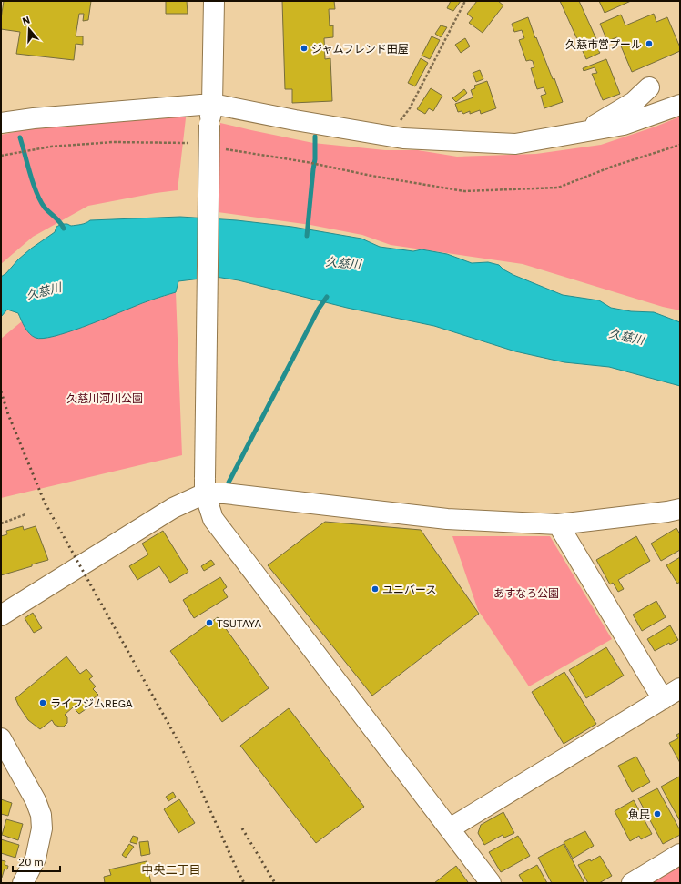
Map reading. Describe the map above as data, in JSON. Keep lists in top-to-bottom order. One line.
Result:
{"districts":["中央二丁目"],"water":["久慈川"],"parks":["久慈川河川公園","あすなろ公園"],"places":["久慈市営プール","ジャムフレンド田屋","ユニバース","TSUTAYA","ライフジムREGA","魚民"],"scale_bar":"20 m","north":"top"}
